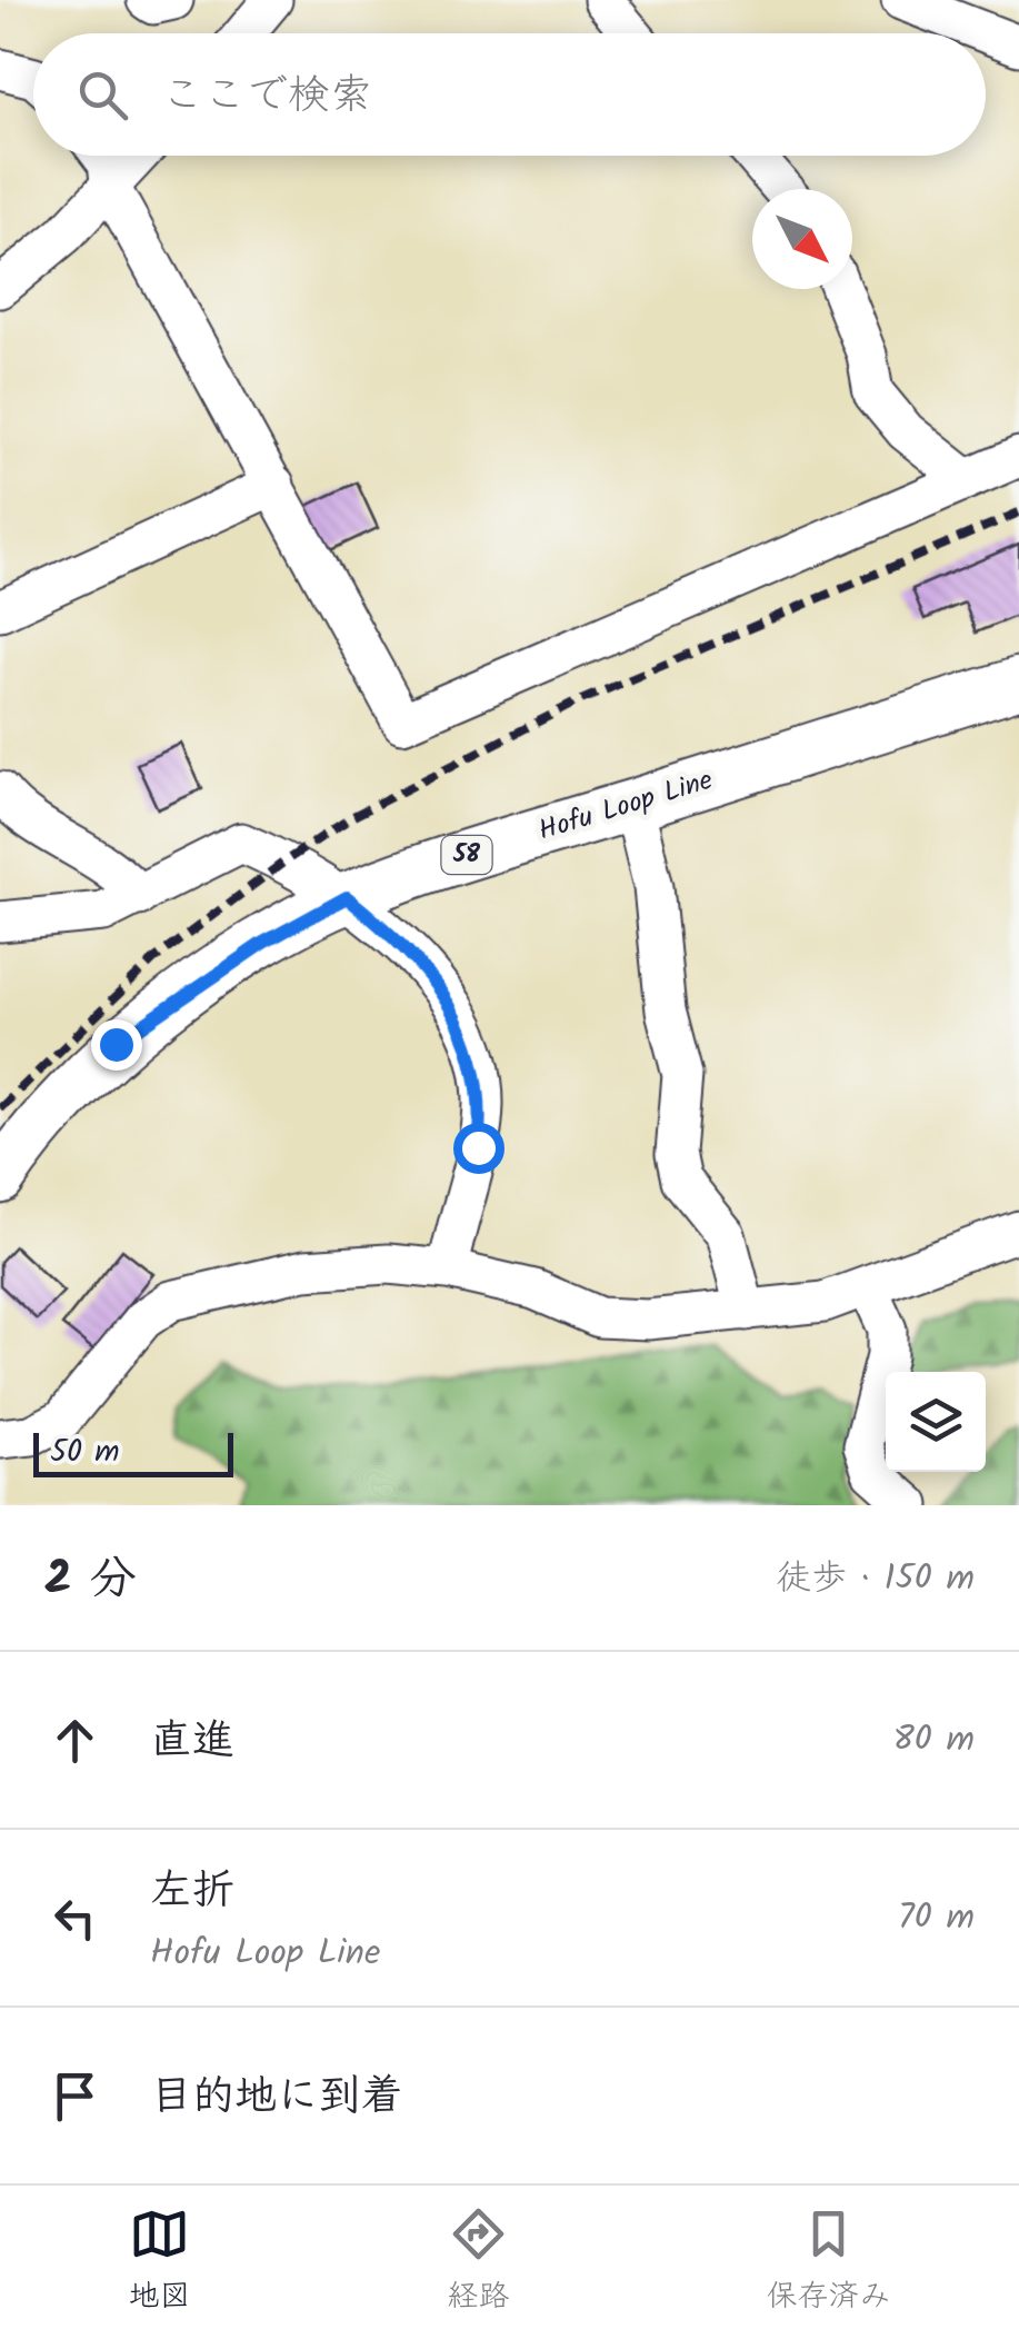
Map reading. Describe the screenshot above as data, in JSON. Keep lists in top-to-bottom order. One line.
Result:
{"streets":{"main road":["Hofu Loop Line","58"]},"scale_bar":"50 m","north":"bottom right","page":{"search":"ここで検索","scale":"50 m","heading":["2 分","徒歩 · 150 m"],"list":[["直進","80 m"],["左折","Hofu Loop Line","70 m"],"目的地に到着"],"nav":["地図","経路","保存済み"]}}
